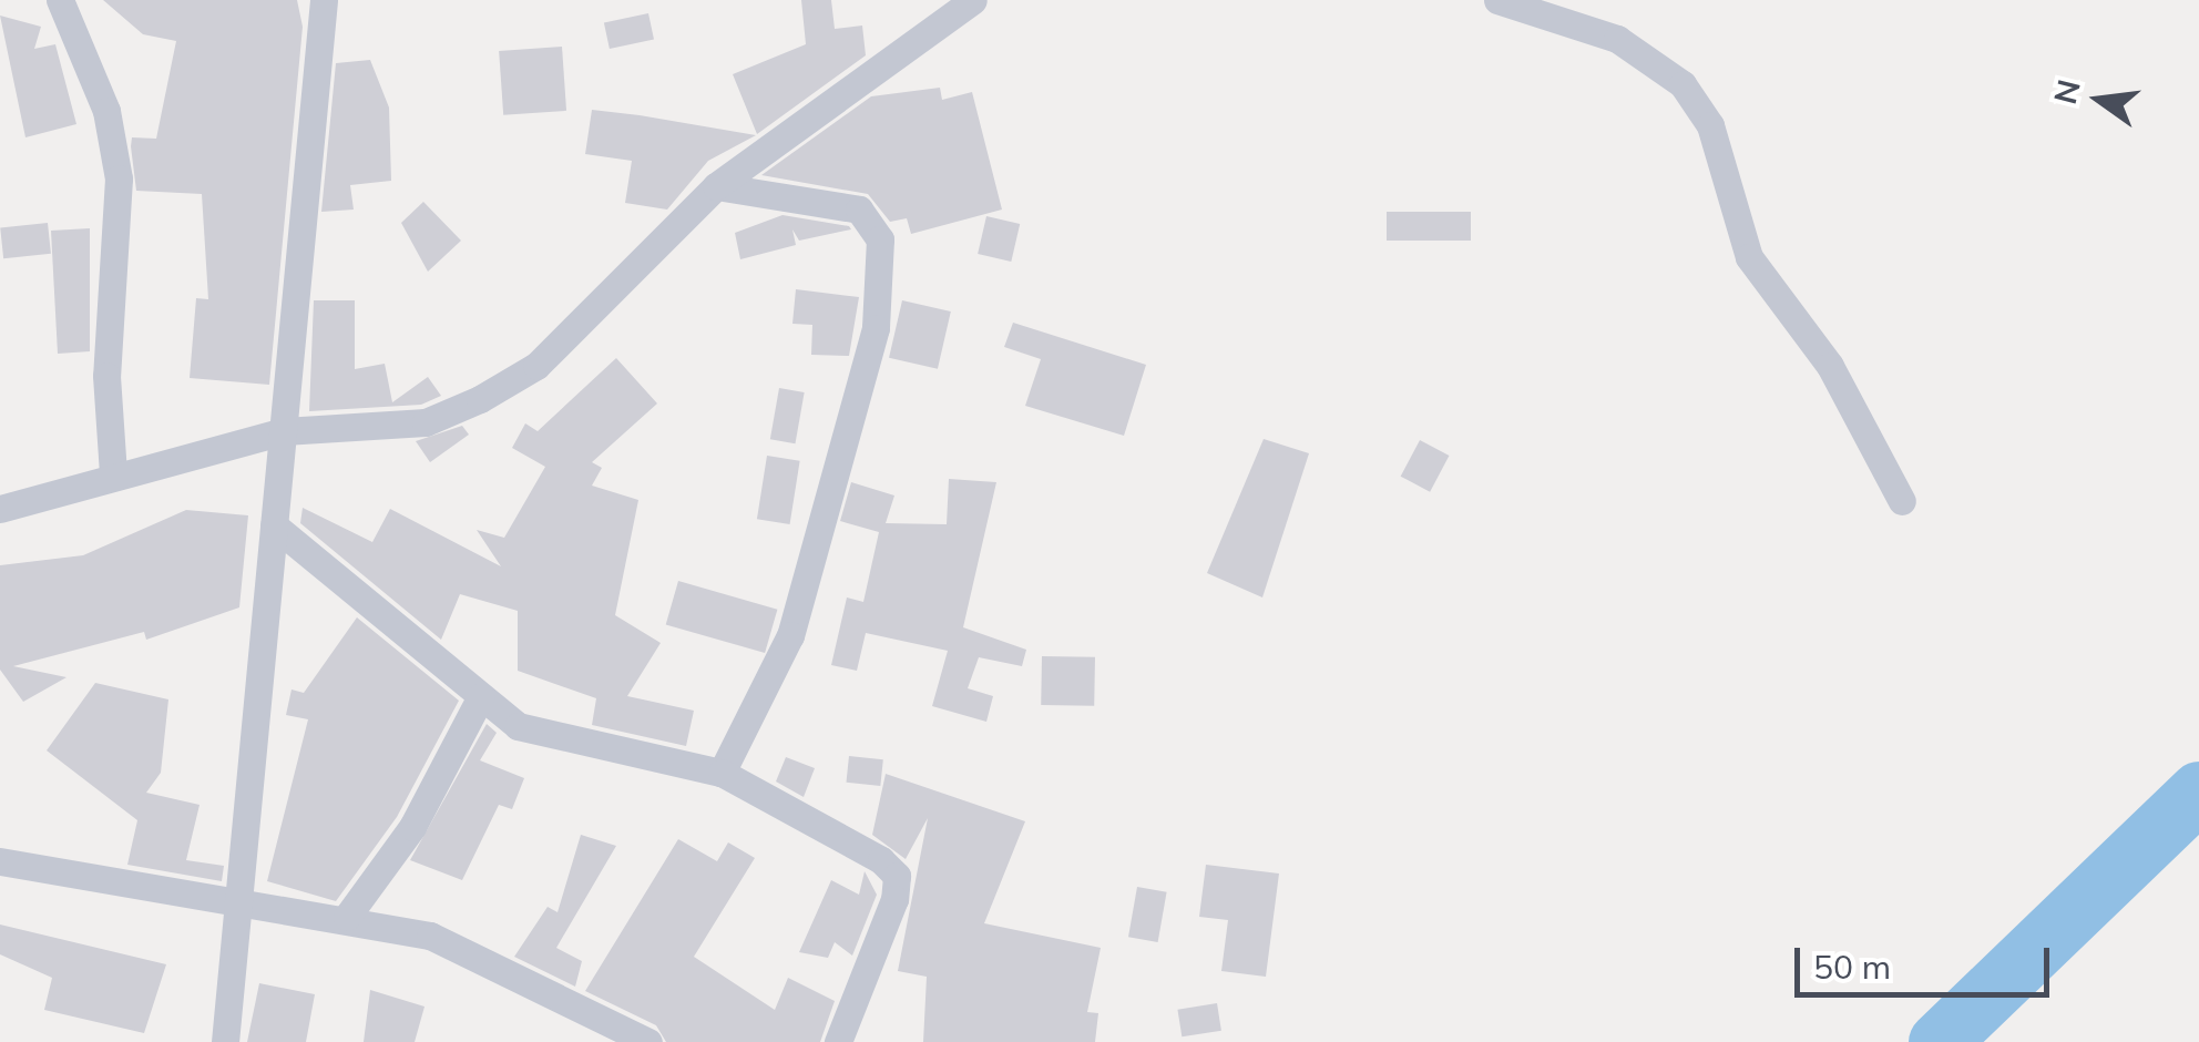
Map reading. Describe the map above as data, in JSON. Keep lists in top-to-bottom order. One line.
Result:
{"scale_bar":"50 m","north":"left"}
